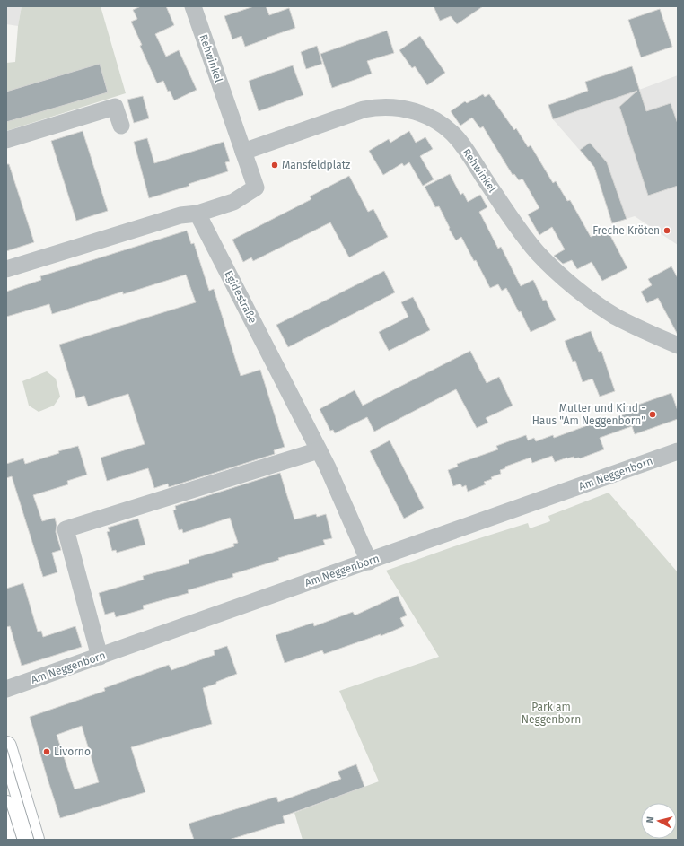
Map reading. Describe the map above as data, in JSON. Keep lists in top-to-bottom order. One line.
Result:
{"streets":{"street":["Rehwinkel","Egidestraße","Am Neggenborn"]},"crossings":[["Rehwinkel","Egidestraße"],["Egidestraße","Am Neggenborn"]],"parks":["Park am Neggenborn"],"places":["Mansfeldplatz","Freche Kröten","Mutter und Kind - Haus \"Am Neggenborn\"","Livorno"],"north":"left"}
